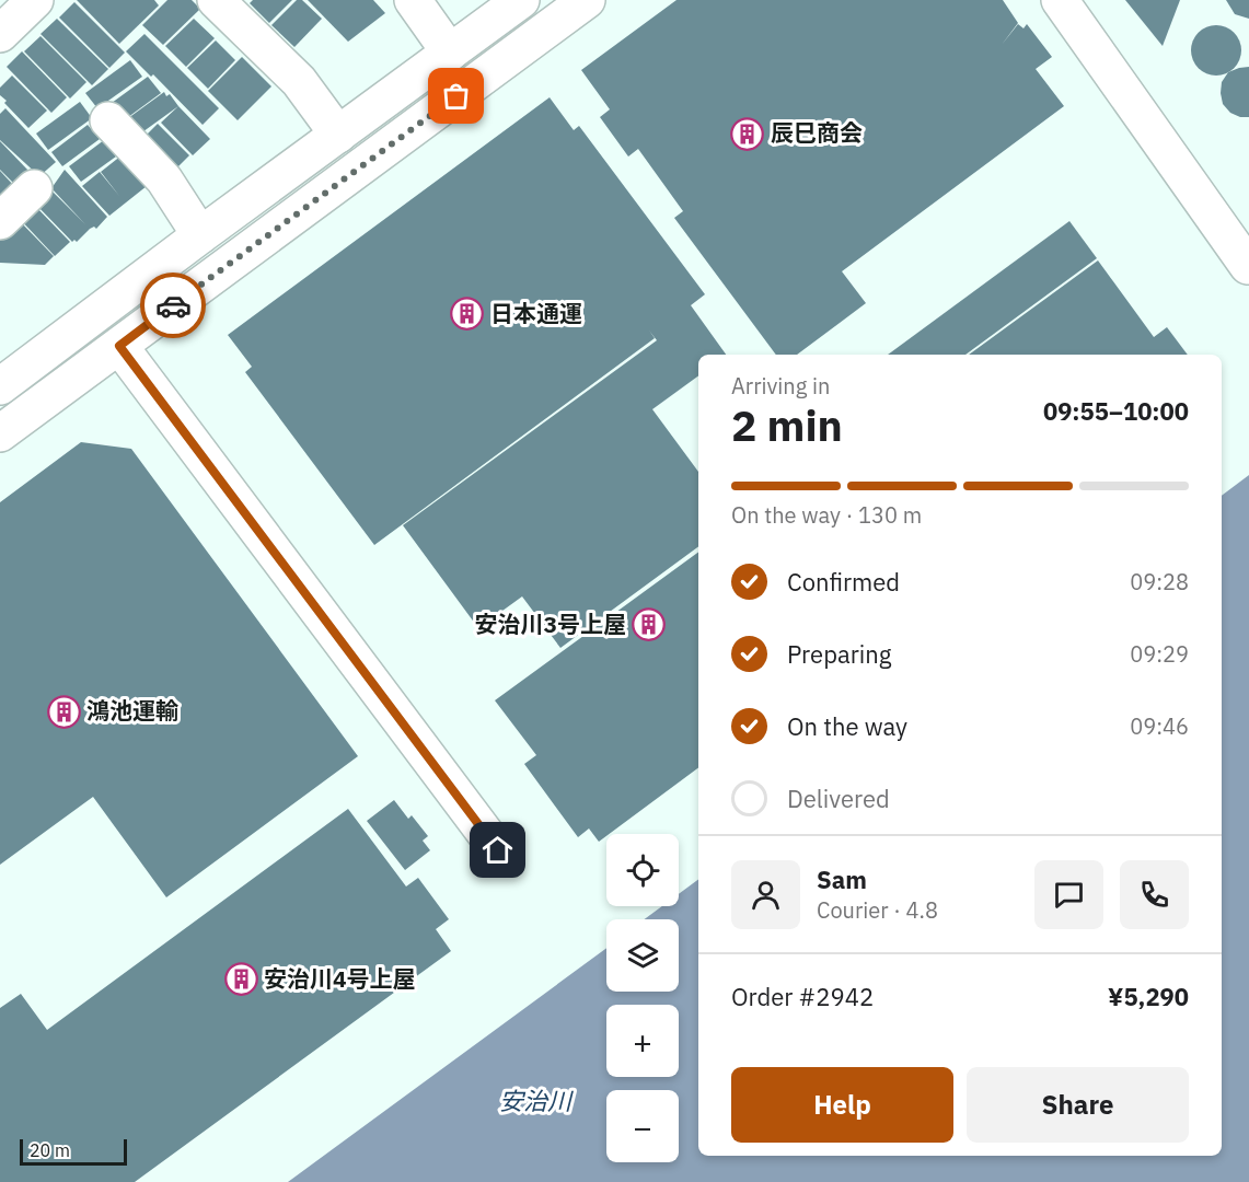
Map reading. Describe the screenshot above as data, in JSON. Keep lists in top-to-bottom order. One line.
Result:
{"water":["安治川"],"places":{"building":["辰巳商会","日本通運","安治川3号上屋","鴻池運輸","安治川4号上屋"]},"scale_bar":"20 m","page":{"heading":["2 min","Arriving in","09:55–10:00"],"panel":["Sam","Courier · 4.8","Order #2942","¥5,290"],"bar":"On the way · 130 m","list":[["Confirmed","09:28"],["Preparing","09:29"],["On the way","09:46"],"Delivered"],"map_buttons":["+","−"],"buttons":["Help","Share"],"scale":"20 m"}}
